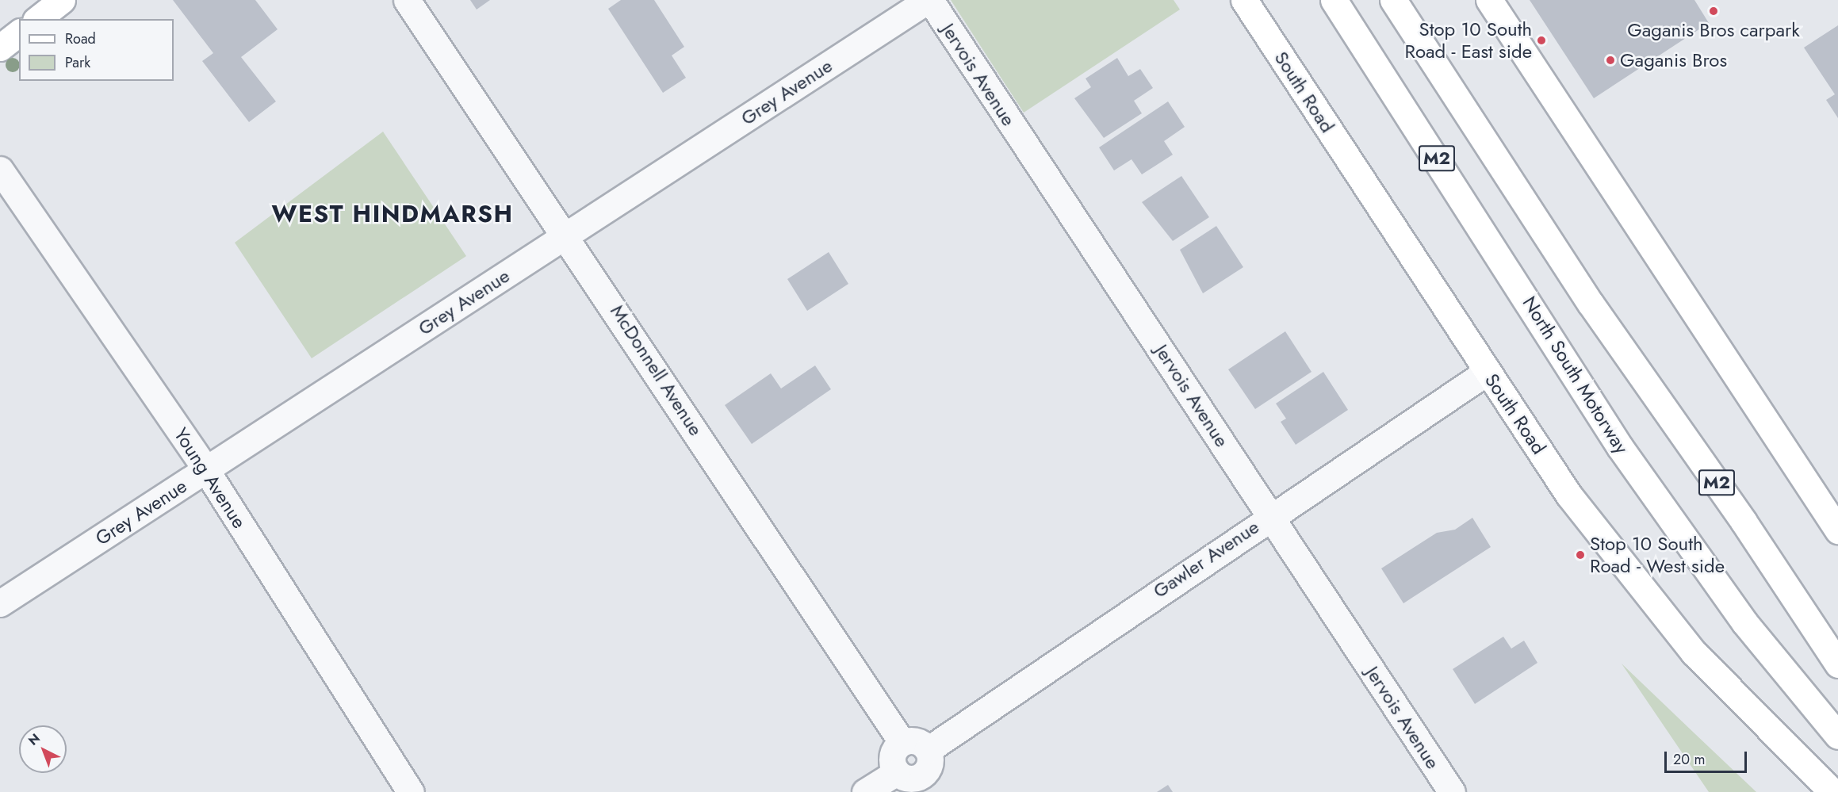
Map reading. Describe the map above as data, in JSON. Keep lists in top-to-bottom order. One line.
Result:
{"streets":{"main road":["South Road","M2","North South Motorway"],"street":["Jervois Avenue","Grey Avenue","McDonnell Avenue","Young Avenue","Gawler Avenue"]},"crossings":[["Jervois Avenue","Grey Avenue"],["Jervois Avenue","Gawler Avenue"],["Grey Avenue","McDonnell Avenue"],["Grey Avenue","Young Avenue"],["South Road","Gawler Avenue"],["McDonnell Avenue","Gawler Avenue"]],"districts":["WEST HINDMARSH"],"places":["Gaganis Bros carpark","Stop 10 South Road - East side","Gaganis Bros","Stop 10 South Road - West side"],"legend":["Road","Park"],"scale_bar":"20 m","north":"top left"}
